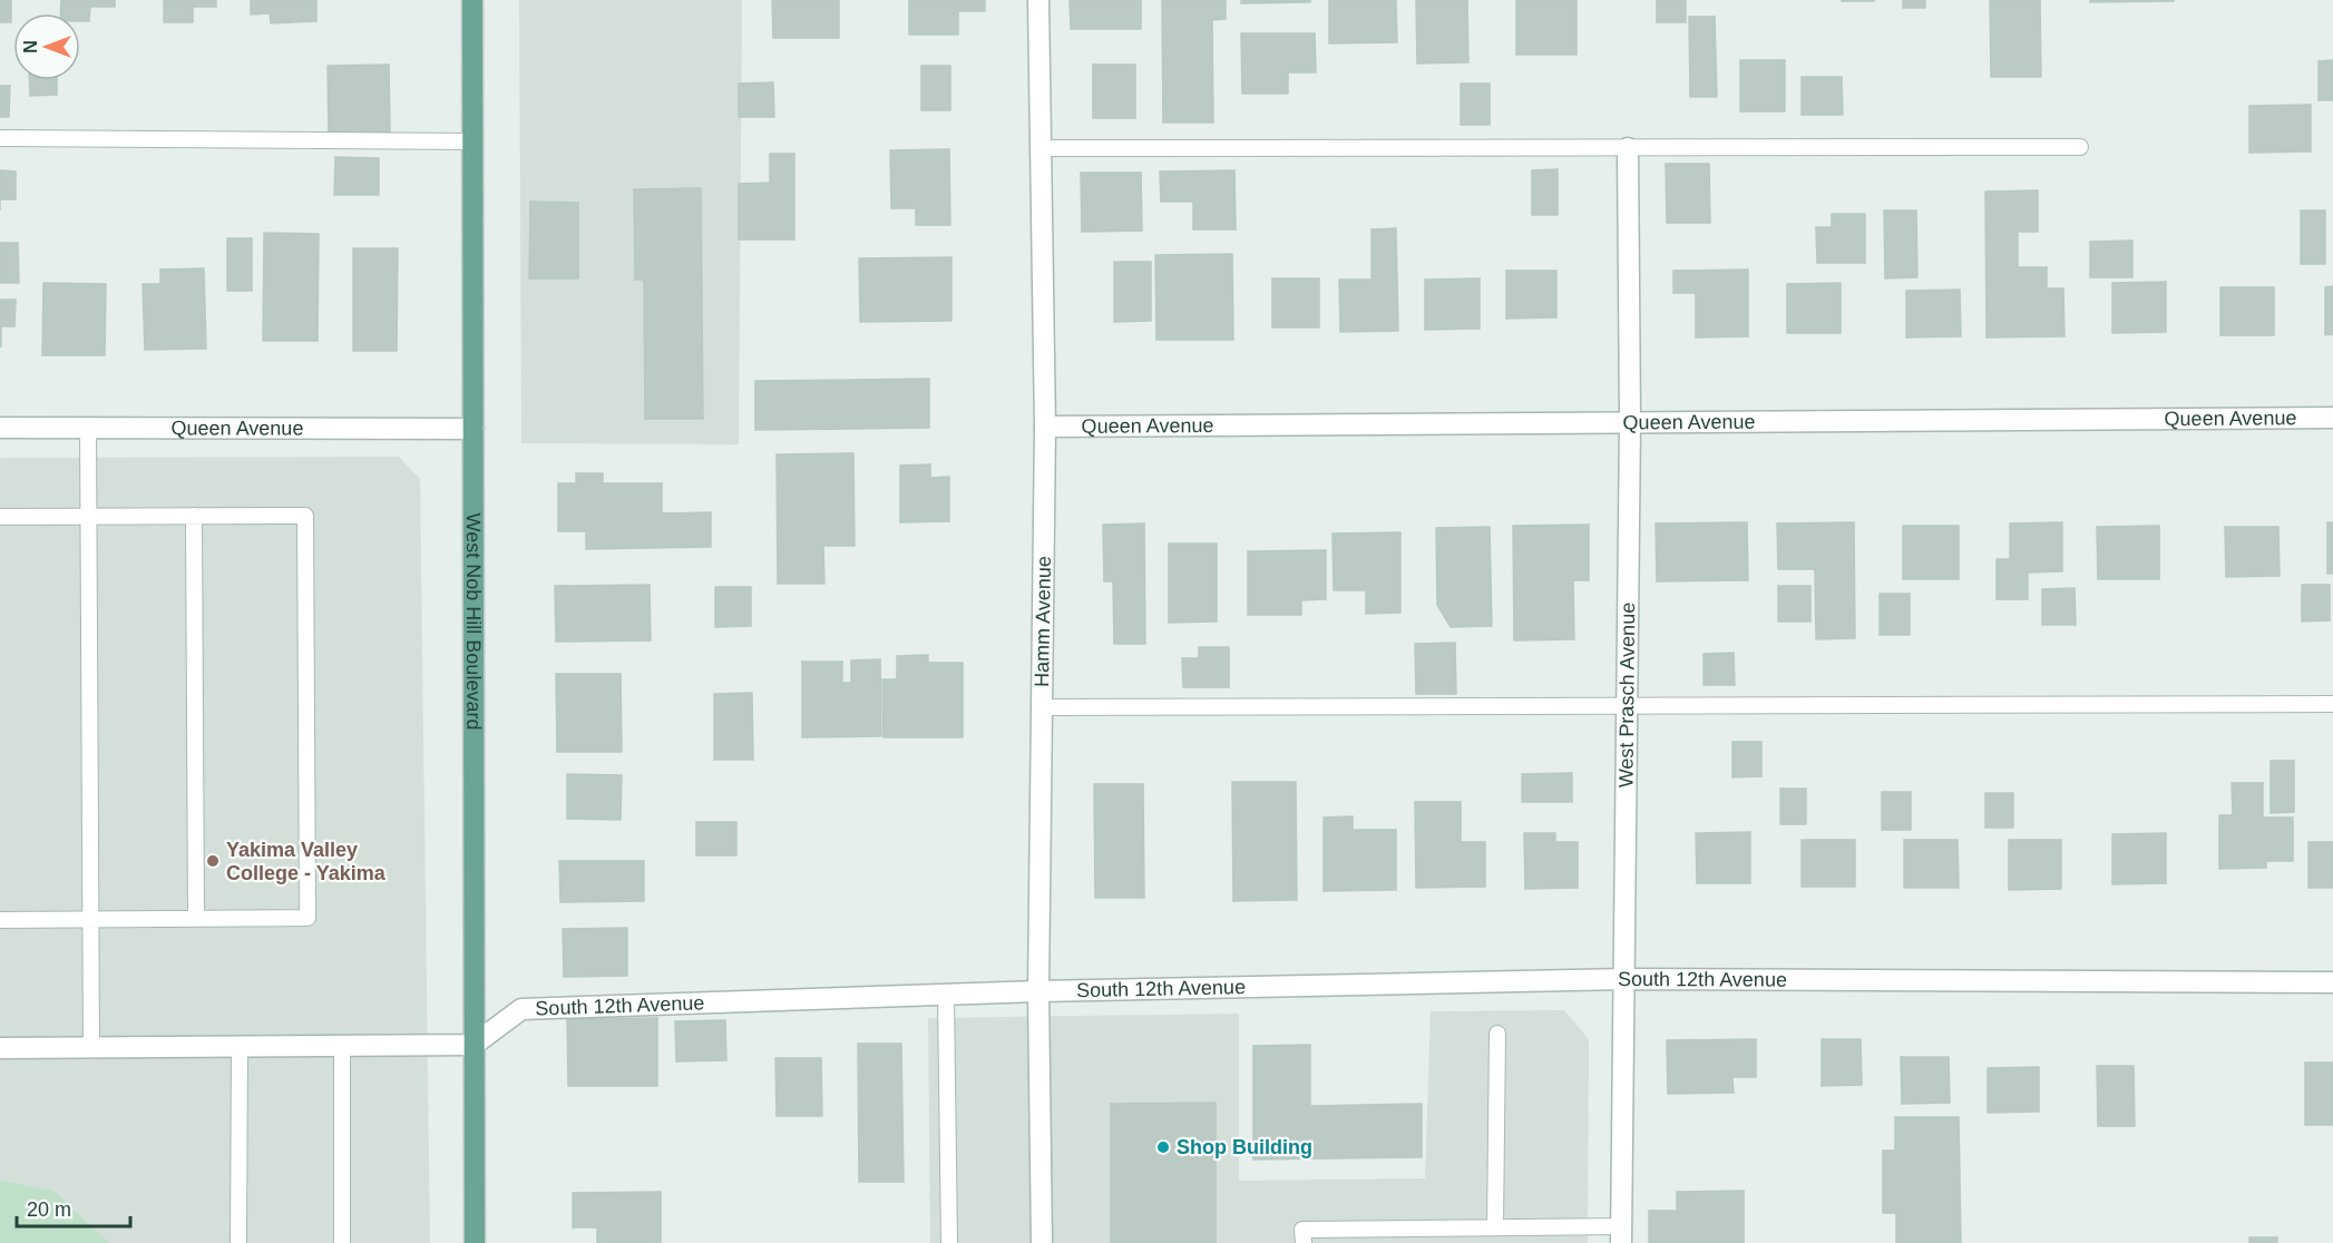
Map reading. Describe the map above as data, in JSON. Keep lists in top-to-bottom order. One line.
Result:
{"streets":{"main road":["West Nob Hill Boulevard"],"street":["Queen Avenue","Hamm Avenue","West Prasch Avenue","South 12th Avenue"]},"crossings":[["Queen Avenue","West Nob Hill Boulevard"],["Queen Avenue","Hamm Avenue"],["Queen Avenue","West Prasch Avenue"],["West Nob Hill Boulevard","South 12th Avenue"],["Hamm Avenue","South 12th Avenue"],["West Prasch Avenue","South 12th Avenue"]],"places":["Yakima Valley College - Yakima","Shop Building"],"scale_bar":"20 m","north":"left"}
